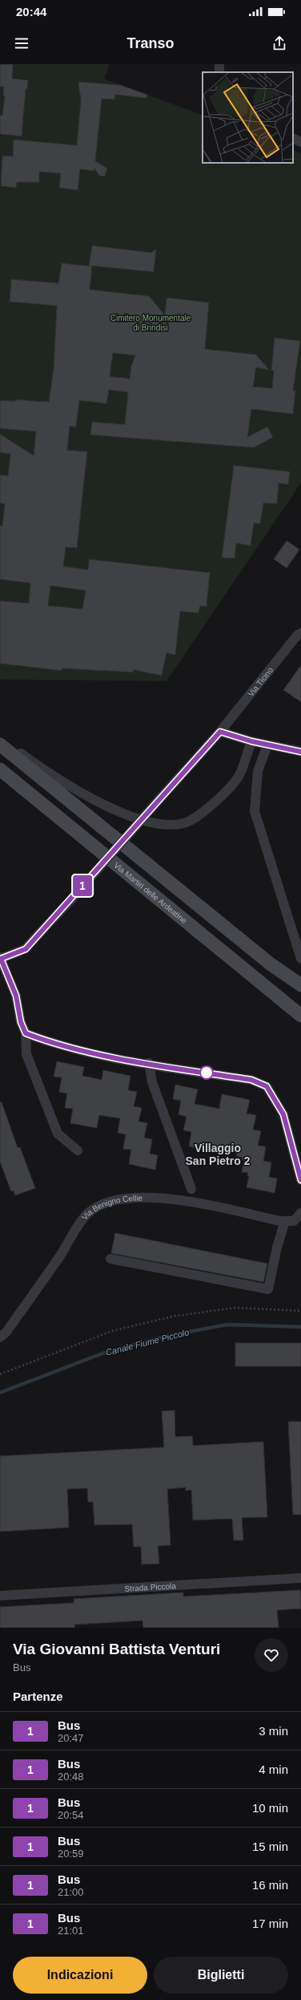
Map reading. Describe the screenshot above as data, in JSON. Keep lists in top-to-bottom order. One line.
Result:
{"streets":{"street":["Via Ticino","Via Martiri delle Ardeatine","Via Benigno Cellie","Strada Piccola"]},"districts":["Villaggio San Pietro 2"],"water":["Canale Fiume Piccolo"],"parks":["Cimitero Monumentale di Brindisi"],"lines":["bus line 1"],"page":{"status":"20:44","header":"Transo","on_map":"1","heading":[["Via Giovanni Battista Venturi","Bus"],"Partenze"],"list":[{"mark":"1","name":"Bus","note":"20:47","value":"3 min"},{"mark":"1","name":"Bus","note":"20:48","value":"4 min"},{"mark":"1","name":"Bus","note":"20:54","value":"10 min"},{"mark":"1","name":"Bus","note":"20:59","value":"15 min"},{"mark":"1","name":"Bus","note":"21:00","value":"16 min"},{"mark":"1","name":"Bus","note":"21:01","value":"17 min"}],"buttons":["Indicazioni","Biglietti"]}}
